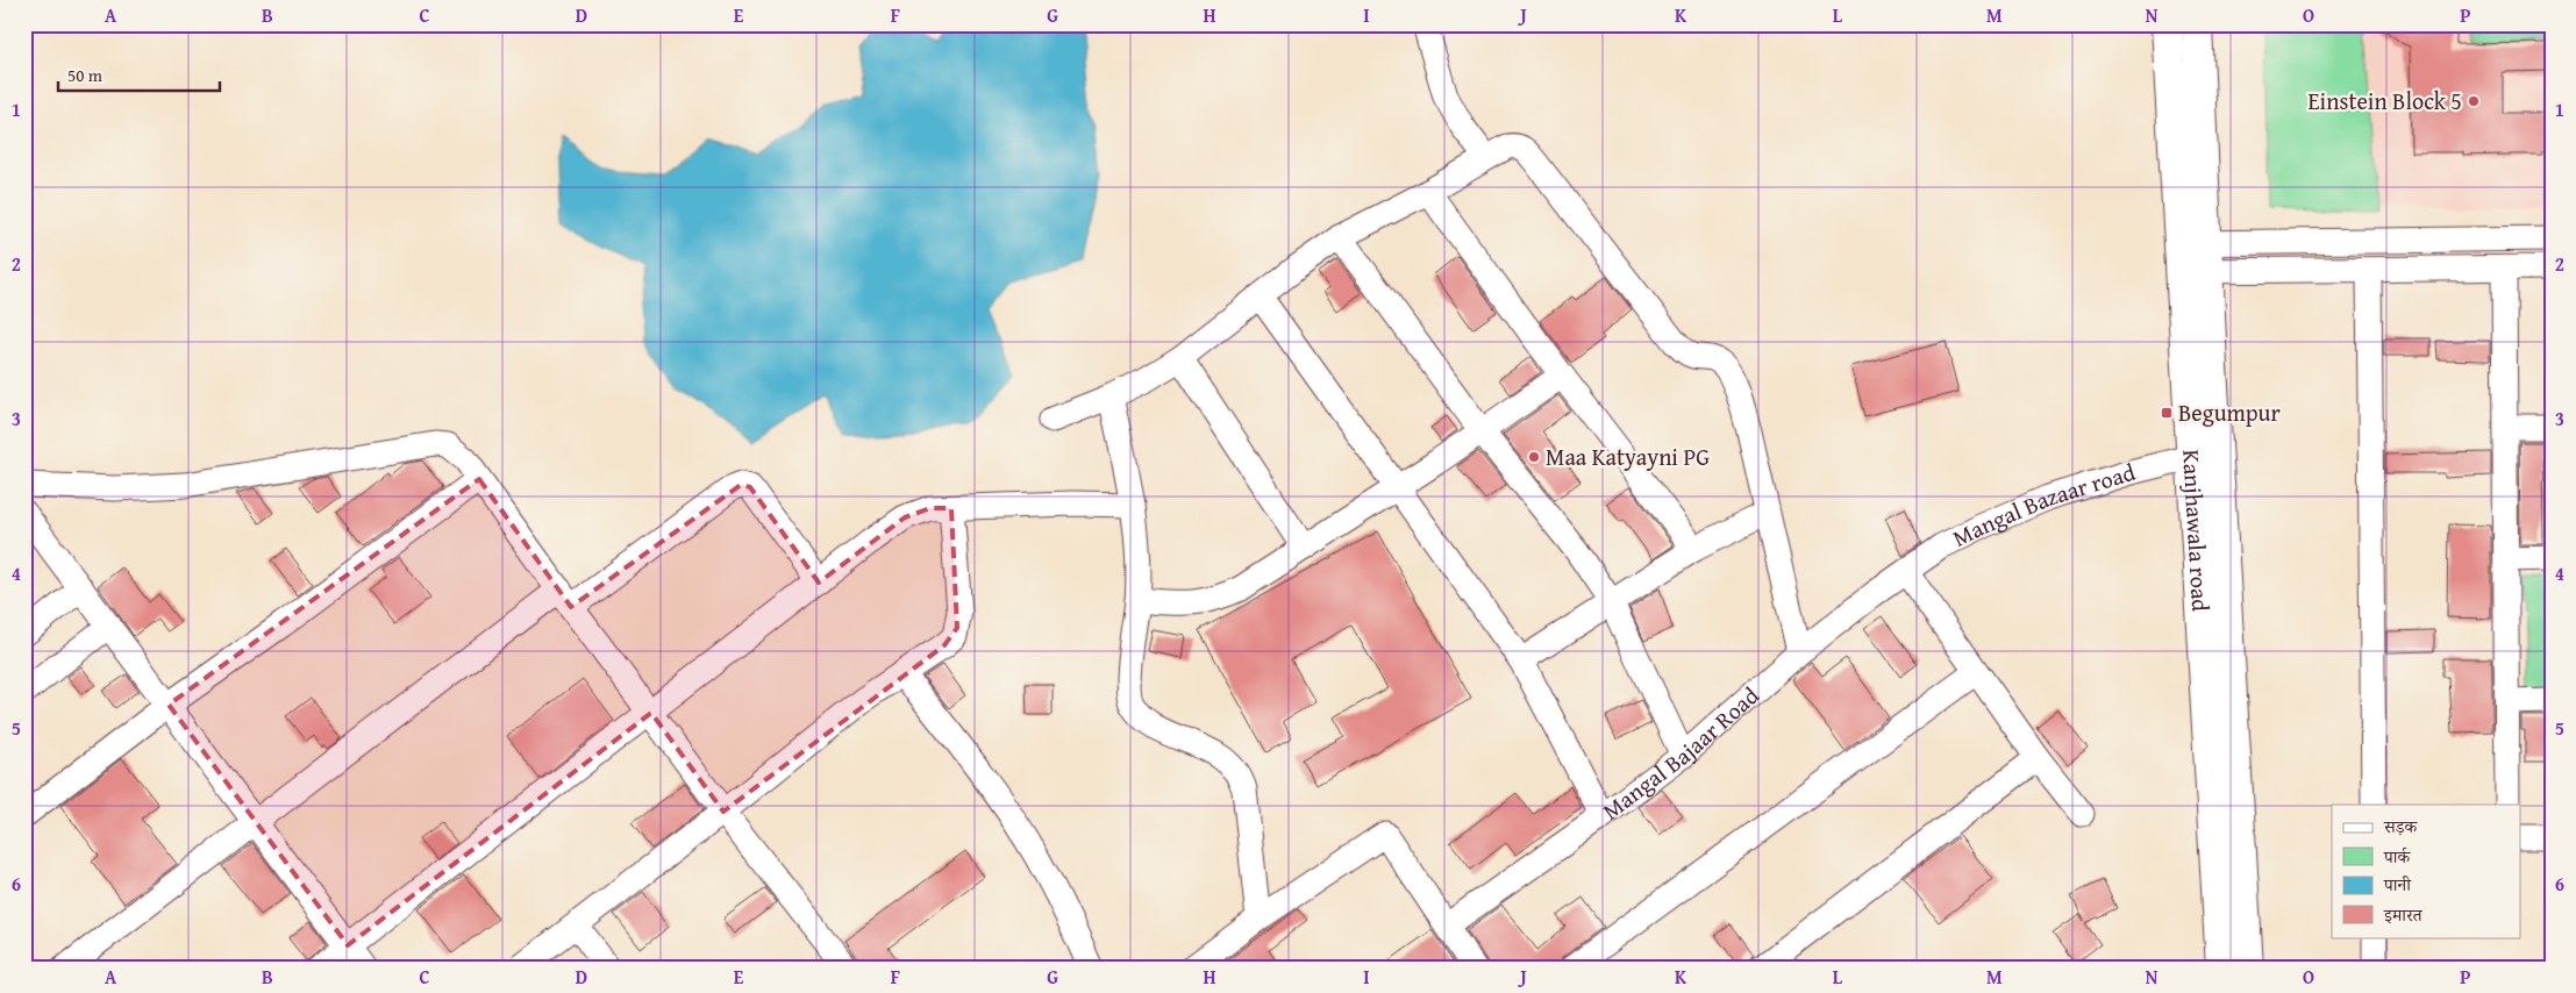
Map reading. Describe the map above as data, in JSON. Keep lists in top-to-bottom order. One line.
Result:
{"streets":{"main road":["Kanjhawala road"],"street":["Mangal Bazaar road","Mangal Bajaar Road"]},"crossings":[["Mangal Bazaar road","Kanjhawala road"],["Mangal Bazaar road","Mangal Bajaar Road"]],"places":{"other":["Einstein Block 5","Maa Katyayni PG"],"transit":["Begumpur"]},"legend":["सड़क","पार्क","पानी","इमारत"],"scale_bar":"50 m","grid":{"columns":["A","B","C","D","E","F","G","H","I","J","K","L","M","N","O","P"],"rows":["1","2","3","4","5","6"]}}
